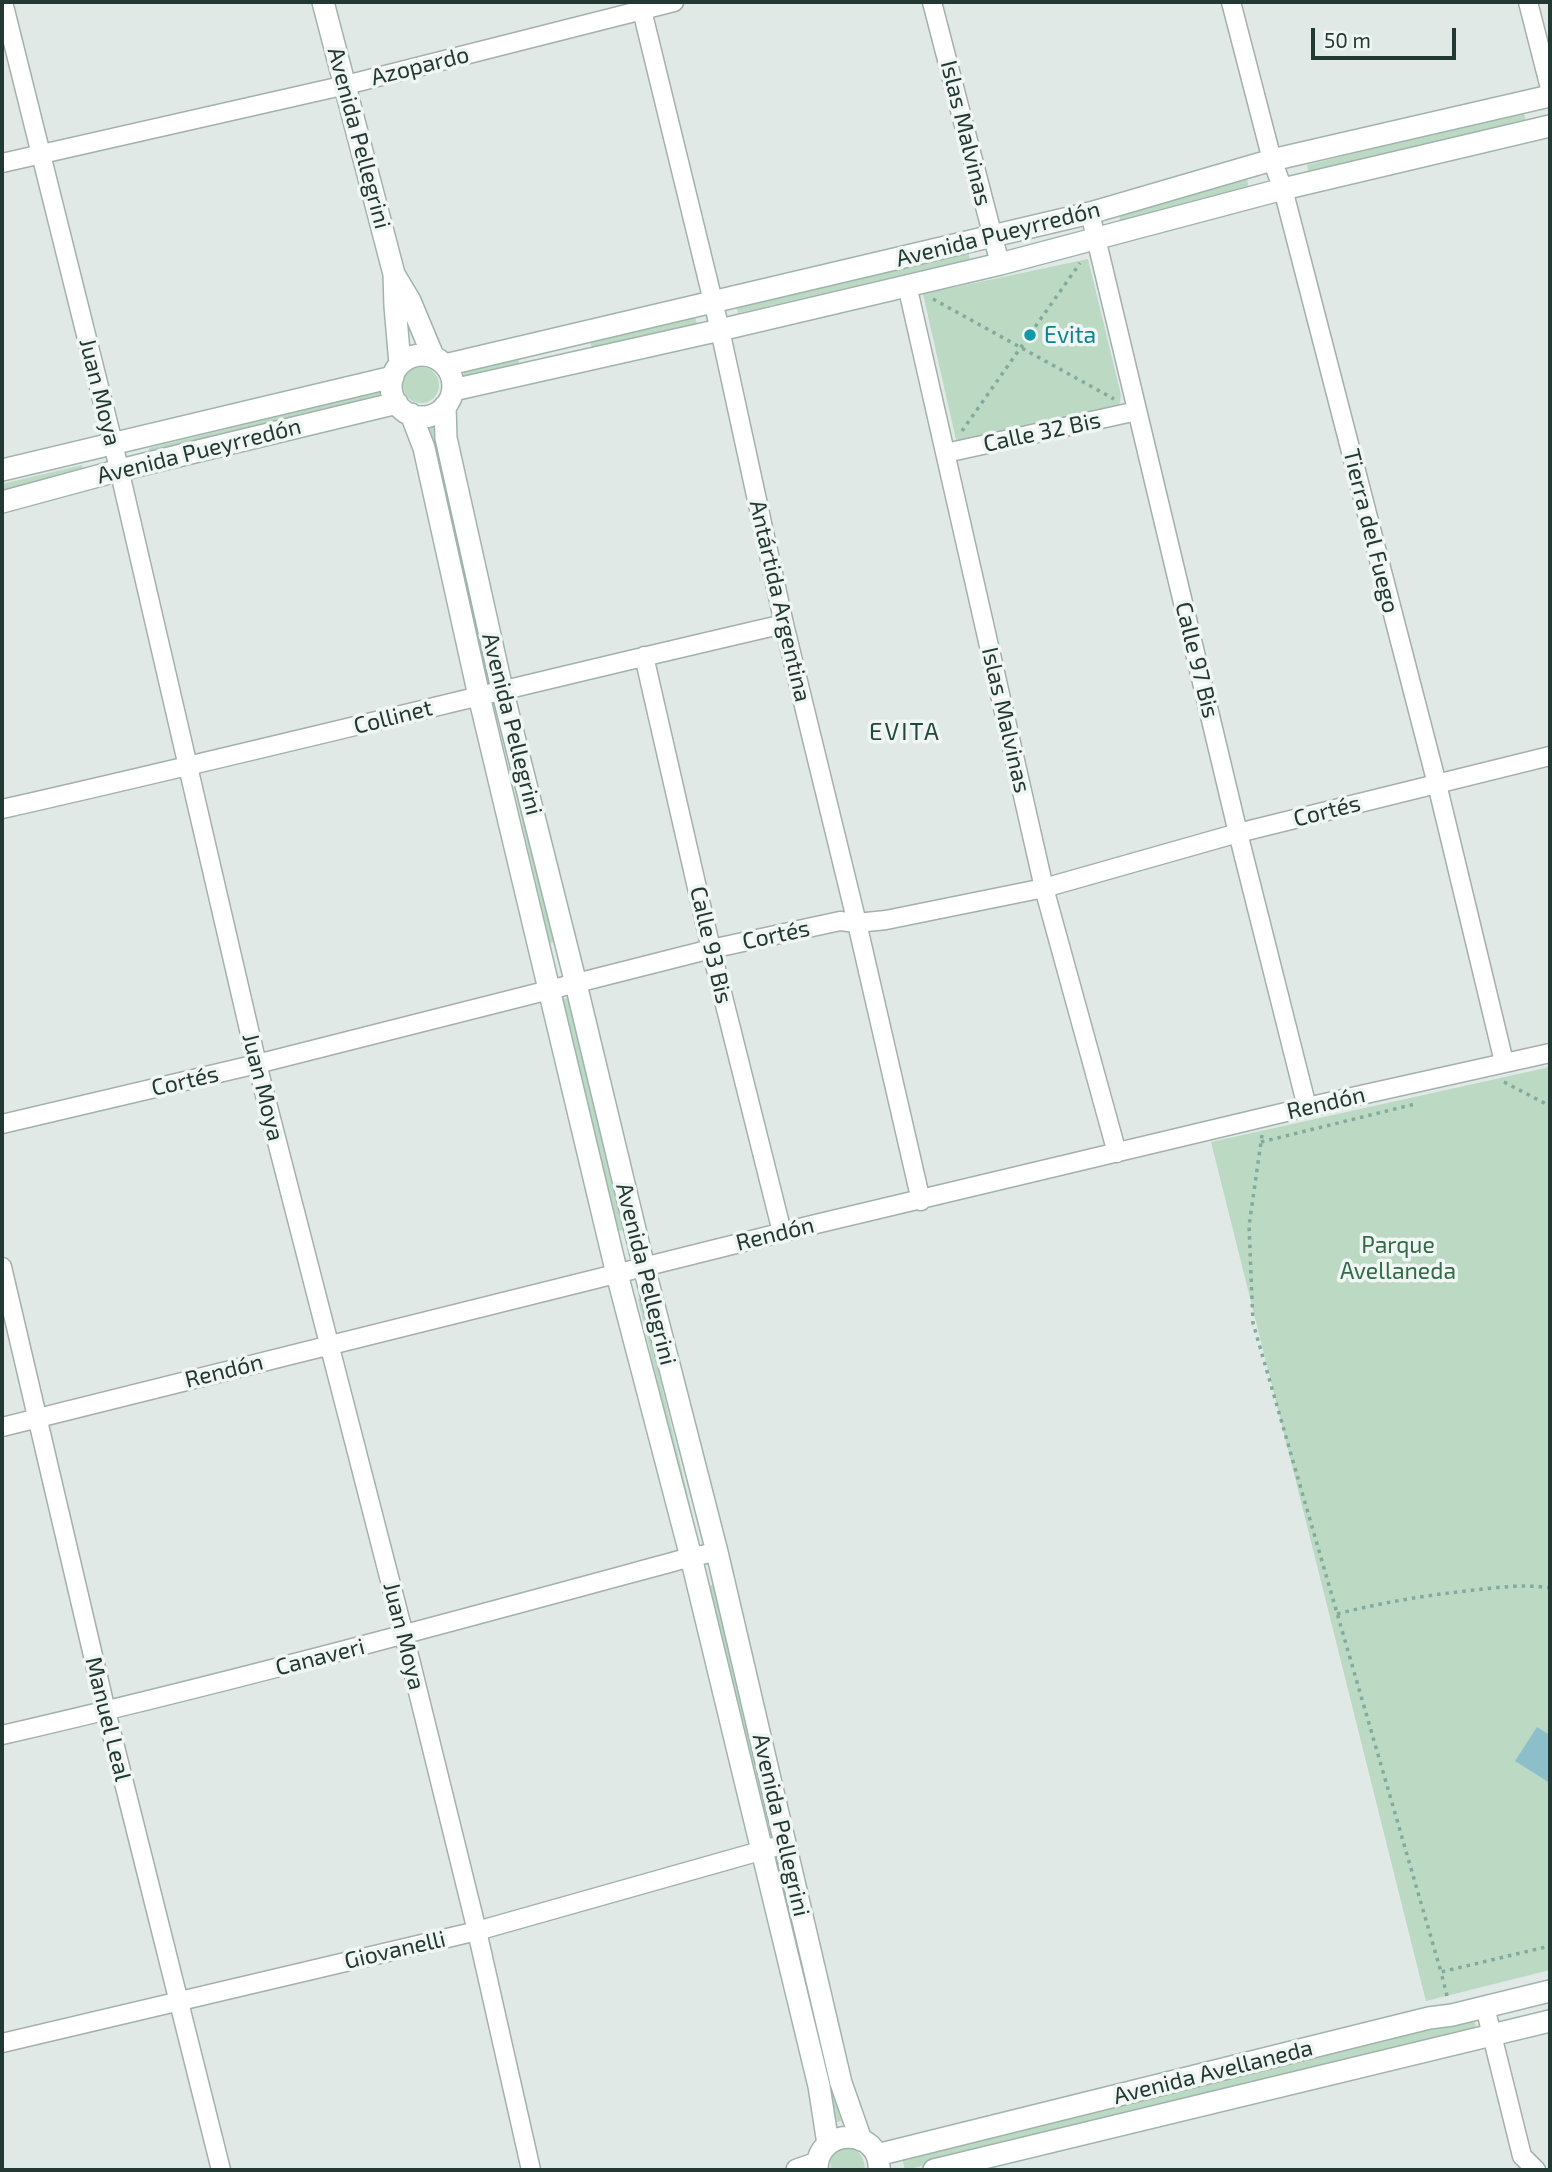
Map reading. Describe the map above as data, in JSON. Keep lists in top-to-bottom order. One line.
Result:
{"streets":{"main road":["Avenida Pellegrini","Avenida Pueyrredón","Avenida Avellaneda"],"street":["Azopardo","Islas Malvinas","Juan Moya","Calle 32 Bis","Tierra del Fuego","Antártida Argentina","Calle 97 Bis","Collinet","Cortés","Calle 93 Bis","Rendón","Canaveri","Manuel Leal","Giovanelli"]},"crossings":[["Azopardo","Avenida Pellegrini"],["Azopardo","Juan Moya"],["Azopardo","Antártida Argentina"],["Islas Malvinas","Avenida Pueyrredón"],["Islas Malvinas","Calle 32 Bis"],["Islas Malvinas","Cortés"],["Islas Malvinas","Rendón"],["Avenida Pellegrini","Avenida Pueyrredón"],["Avenida Pellegrini","Collinet"],["Avenida Pellegrini","Cortés"],["Avenida Pellegrini","Rendón"],["Avenida Pellegrini","Canaveri"],["Avenida Pellegrini","Giovanelli"],["Avenida Pueyrredón","Juan Moya"],["Avenida Pueyrredón","Tierra del Fuego"],["Avenida Pueyrredón","Antártida Argentina"],["Avenida Pueyrredón","Calle 97 Bis"],["Juan Moya","Collinet"],["Juan Moya","Cortés"],["Juan Moya","Rendón"],["Juan Moya","Canaveri"],["Juan Moya","Giovanelli"],["Calle 32 Bis","Calle 97 Bis"],["Tierra del Fuego","Cortés"],["Tierra del Fuego","Rendón"],["Antártida Argentina","Collinet"],["Antártida Argentina","Cortés"],["Antártida Argentina","Rendón"],["Calle 97 Bis","Cortés"],["Calle 97 Bis","Rendón"],["Collinet","Calle 93 Bis"],["Cortés","Calle 93 Bis"],["Calle 93 Bis","Rendón"],["Rendón","Manuel Leal"],["Canaveri","Manuel Leal"],["Manuel Leal","Giovanelli"]],"districts":["EVITA"],"parks":["Parque Avellaneda"],"places":["Evita"],"scale_bar":"50 m"}
